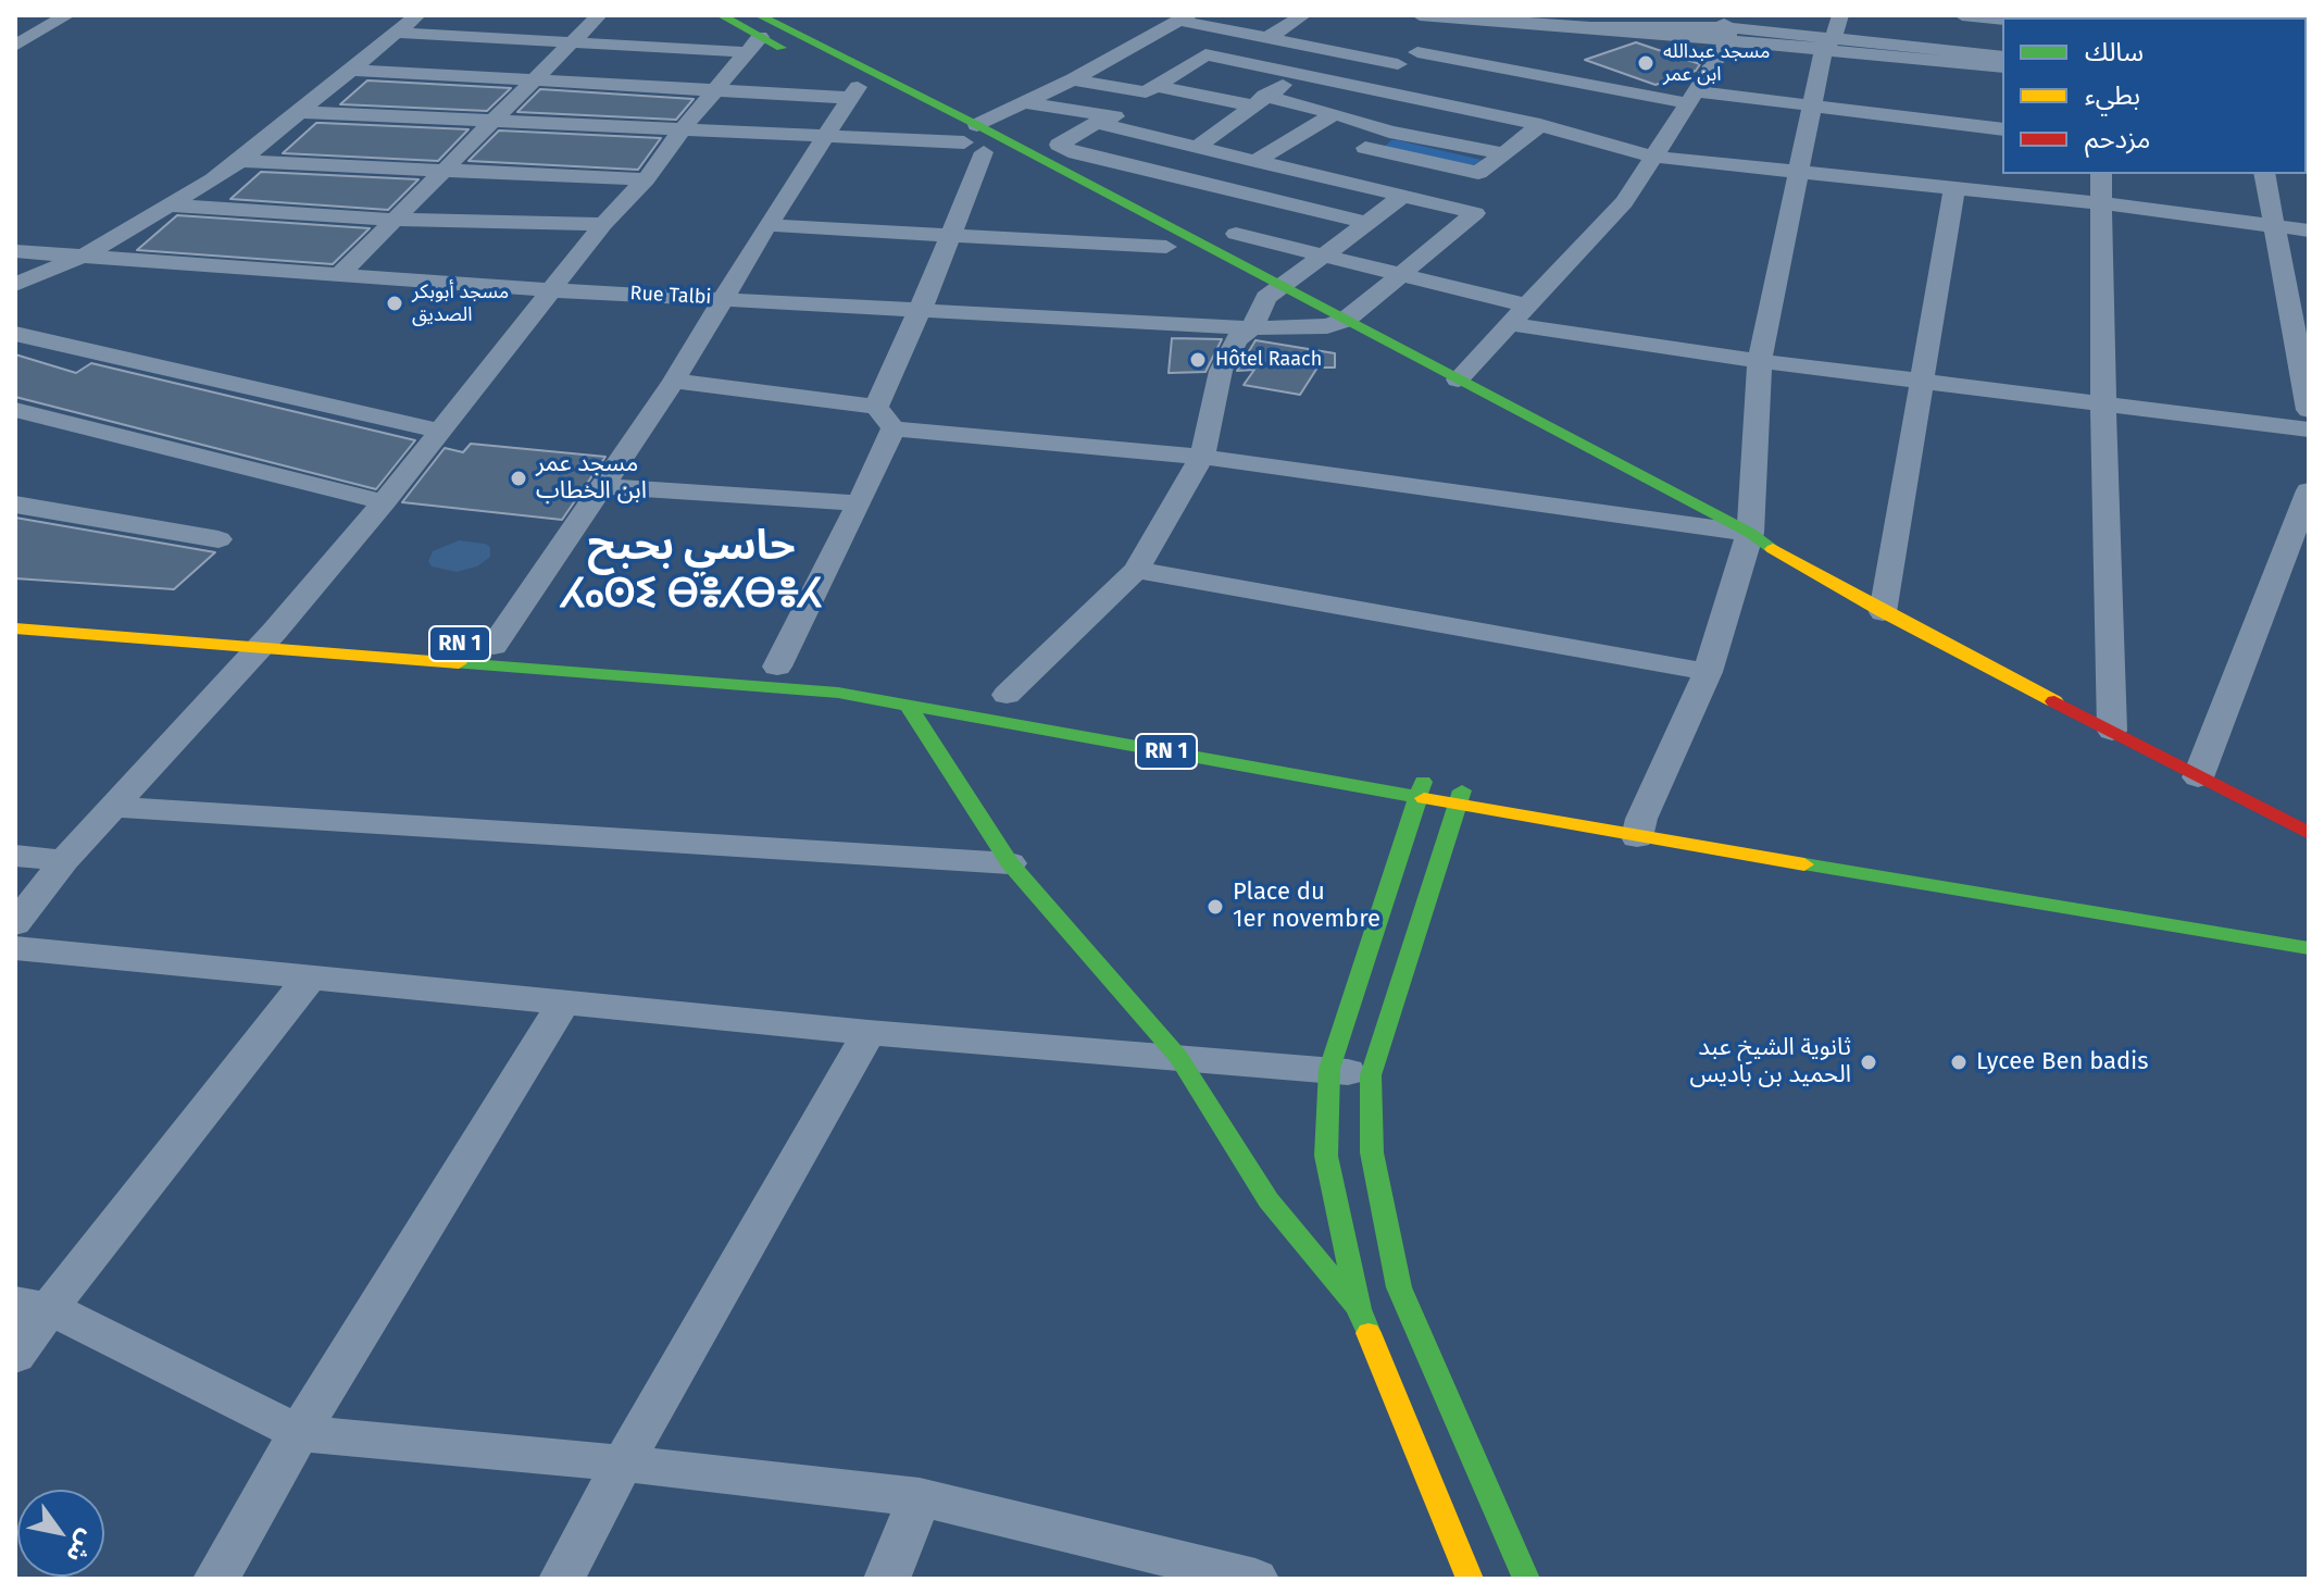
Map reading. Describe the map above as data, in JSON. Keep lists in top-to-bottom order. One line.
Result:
{"streets":{"main road":["RN 1"],"street":["Rue Talbi"]},"districts":["حاسي بحبح ⵃⴰⵙⵉ ⴱⴻⵃⴱⴻⵃ"],"places":["مسجد عبدالله ابن عمر","مسجد أبوبكر الصديق","Hôtel Raach","مسجد عمر ابن الخطاب","Place du 1er novembre","ثانوية الشيخ عبد الحميد بن باديس","Lycee Ben badis"],"legend":["سالك","بطيء","مزدحم"],"north":"bottom right"}
